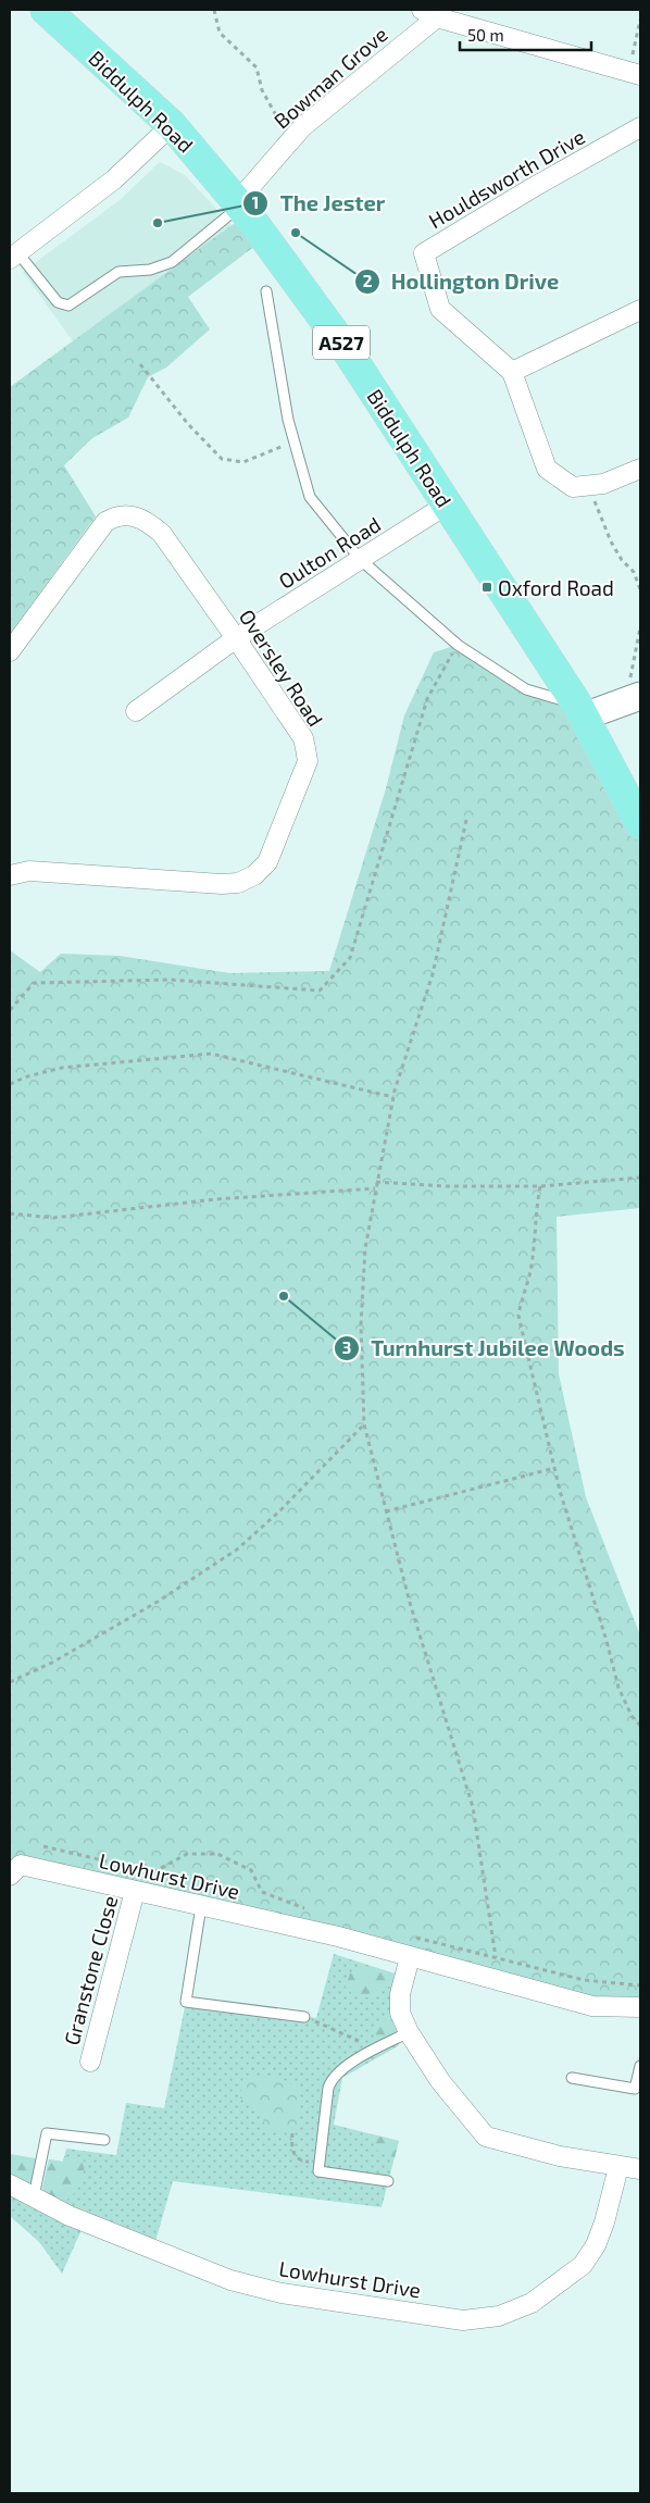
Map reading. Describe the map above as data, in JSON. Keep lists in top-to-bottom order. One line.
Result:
{"streets":{"main road":["Biddulph Road","A527"],"street":["Bowman Grove","Houldsworth Drive","Oulton Road","Oversley Road","Lowhurst Drive","Granstone Close"]},"crossings":[["Bowman Grove","Biddulph Road"],["Biddulph Road","Oulton Road"],["Oulton Road","Oversley Road"],["Lowhurst Drive","Granstone Close"]],"places":{"other":["The Jester","Hollington Drive","Turnhurst Jubilee Woods"],"transit":["Oxford Road"]},"scale_bar":"50 m"}
